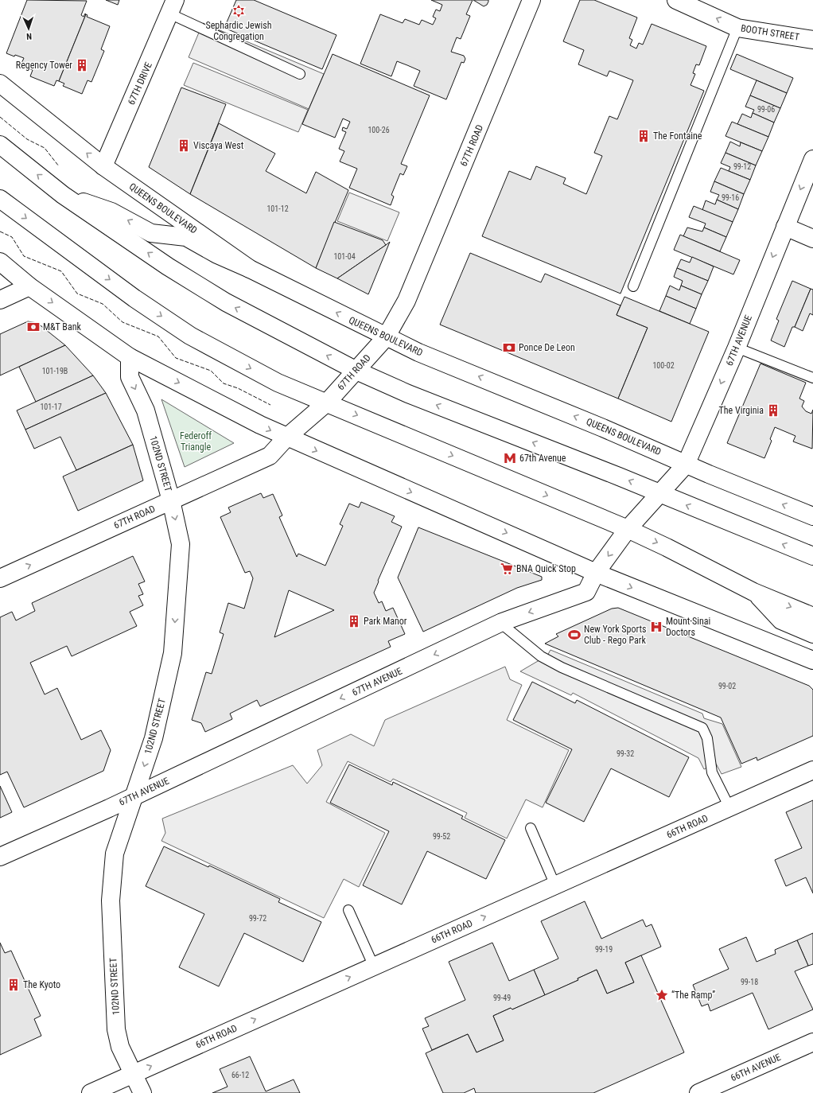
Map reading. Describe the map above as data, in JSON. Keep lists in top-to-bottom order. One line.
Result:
{"streets":{"street":["BOOTH STREET","67TH DRIVE","67TH ROAD","QUEENS BOULEVARD","67TH AVENUE","102ND STREET","66TH ROAD","66TH AVENUE"]},"crossings":[["67TH DRIVE","QUEENS BOULEVARD"],["67TH ROAD","QUEENS BOULEVARD"],["67TH ROAD","102ND STREET"],["QUEENS BOULEVARD","67TH AVENUE"],["67TH AVENUE","102ND STREET"],["102ND STREET","66TH ROAD"]],"one_way":["BOOTH STREET","67TH AVENUE","102ND STREET","66TH ROAD"],"parks":["Federoff Triangle"],"places":{"synagogue":["Sephardic Jewish Congregation"],"building":["Regency Tower","The Fontaine","Viscaya West","The Virginia","Park Manor","The Kyoto"],"bank":["M&T Bank","Ponce De Leon"],"metro station":["67th Avenue"],"supermarket":["BNA Quick Stop"],"hospital":["Mount Sinai Doctors"],"sports":["New York Sports Club - Rego Park"],"place":["“The Ramp”"]},"house_numbers":["99-06","100-26","99-12","99-16","101-12","101-04","100-02","101-19B","101-17","99-02","99-32","99-52","99-72","99-19","99-18","99-49","66-12"],"north":"bottom"}
